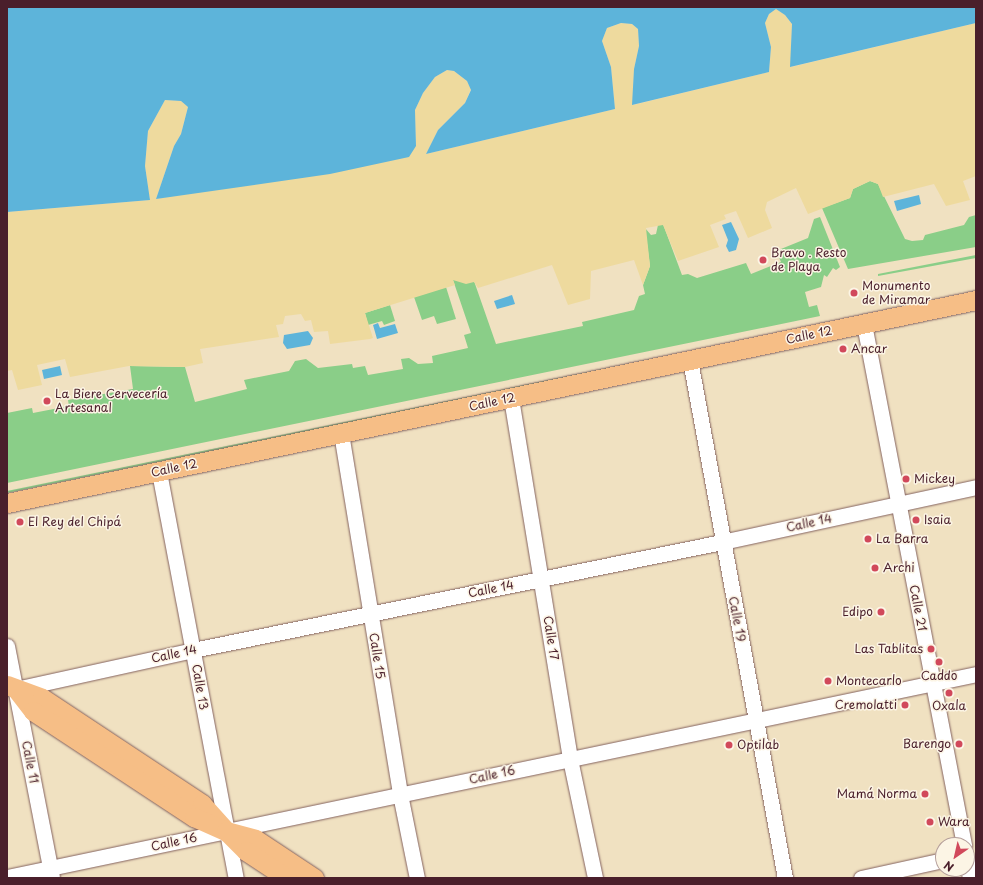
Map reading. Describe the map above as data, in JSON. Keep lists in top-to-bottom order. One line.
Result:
{"streets":{"main road":["Calle 12"],"street":["Calle 14","Calle 21","Calle 19","Calle 17","Calle 15","Calle 13","Calle 11","Calle 16"]},"crossings":[["Calle 12","Calle 21"],["Calle 12","Calle 19"],["Calle 12","Calle 17"],["Calle 12","Calle 15"],["Calle 12","Calle 13"],["Calle 14","Calle 21"],["Calle 14","Calle 19"],["Calle 14","Calle 17"],["Calle 14","Calle 15"],["Calle 14","Calle 13"],["Calle 14","Calle 11"],["Calle 21","Calle 16"],["Calle 19","Calle 16"],["Calle 17","Calle 16"],["Calle 15","Calle 16"],["Calle 13","Calle 16"],["Calle 11","Calle 16"]],"places":["Bravo . Resto de Playa","Monumento de Miramar","Ancar","La Biere Cervecería Artesanal","Mickey","Isaia","El Rey del Chipá","La Barra","Archi","Edipo","Las Tablitas","Caddo","Montecarlo","Oxala","Cremolatti","Barengo","Optilab","Mamá Norma","Wara"],"north":"bottom left"}
